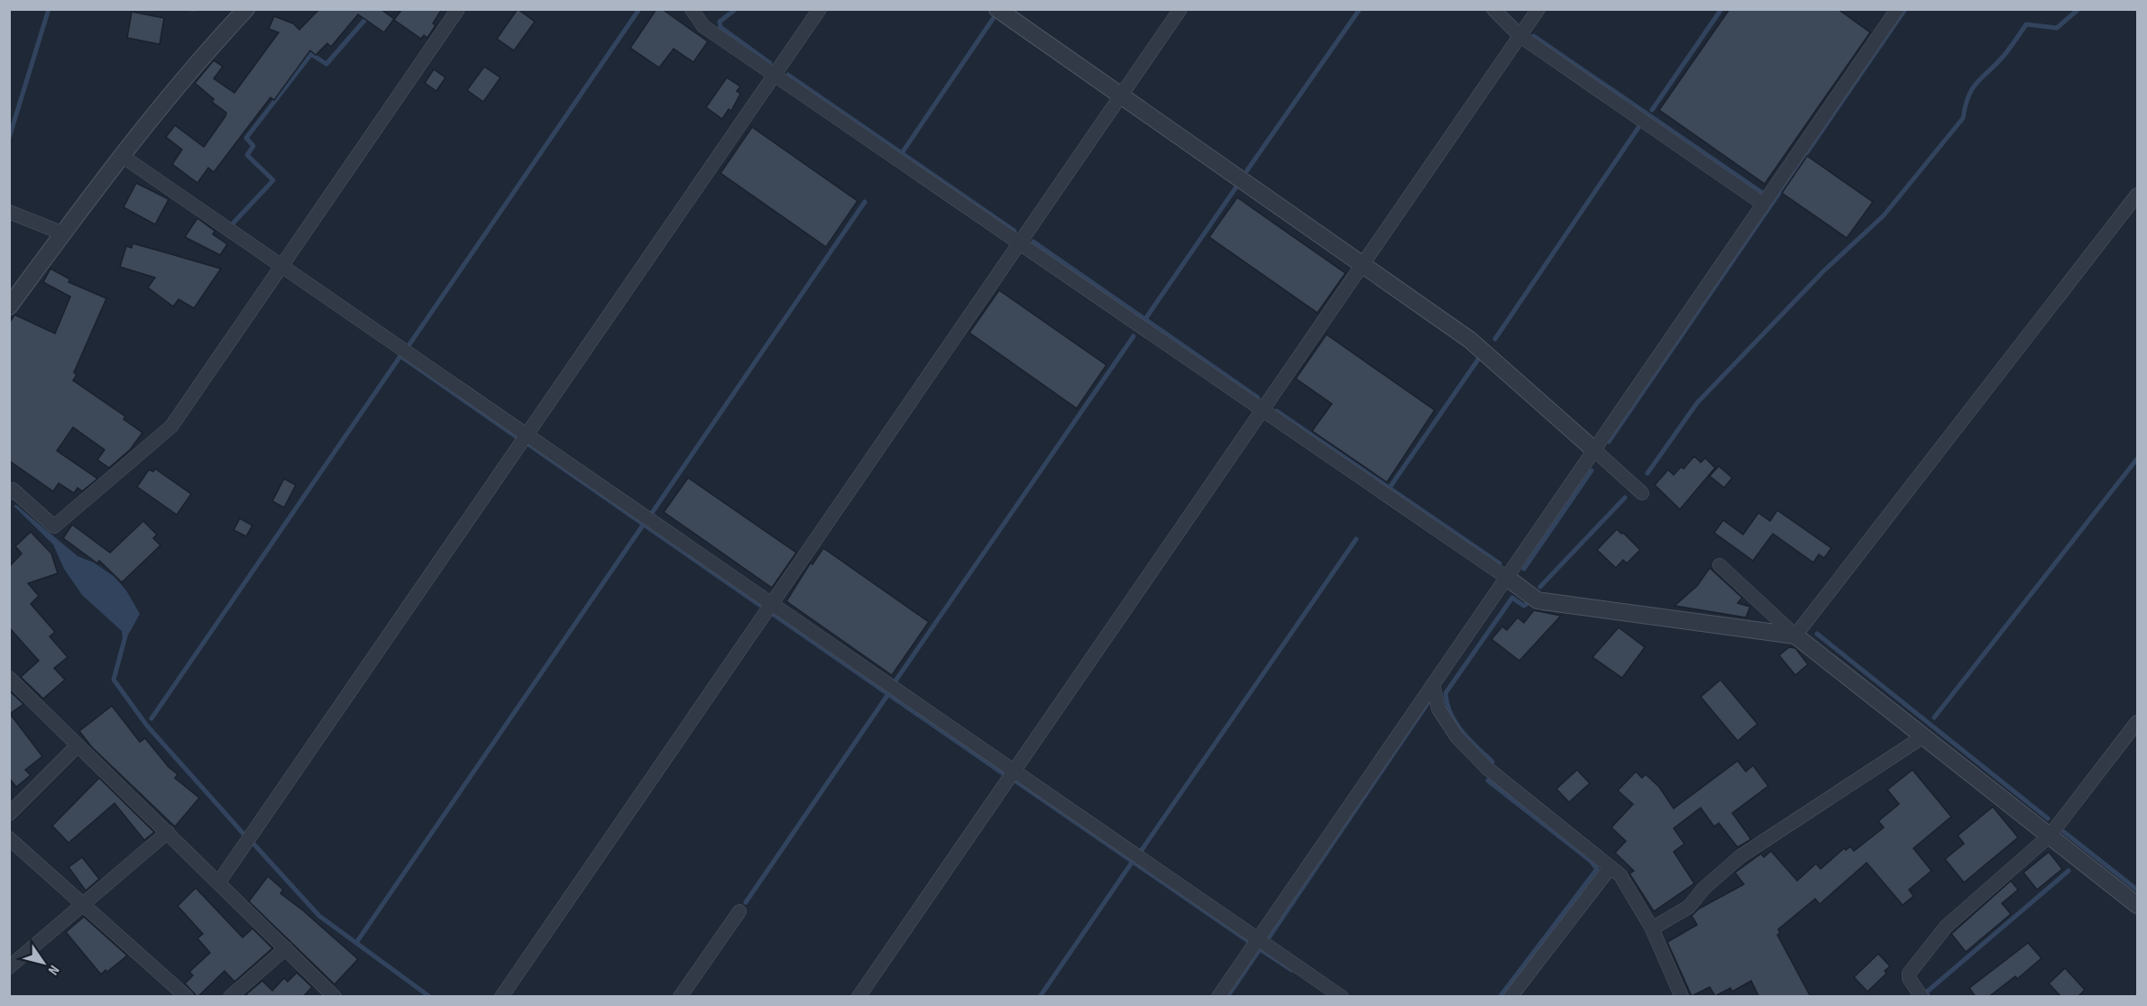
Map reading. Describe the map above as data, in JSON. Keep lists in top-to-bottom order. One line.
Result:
{"north":"bottom right"}
